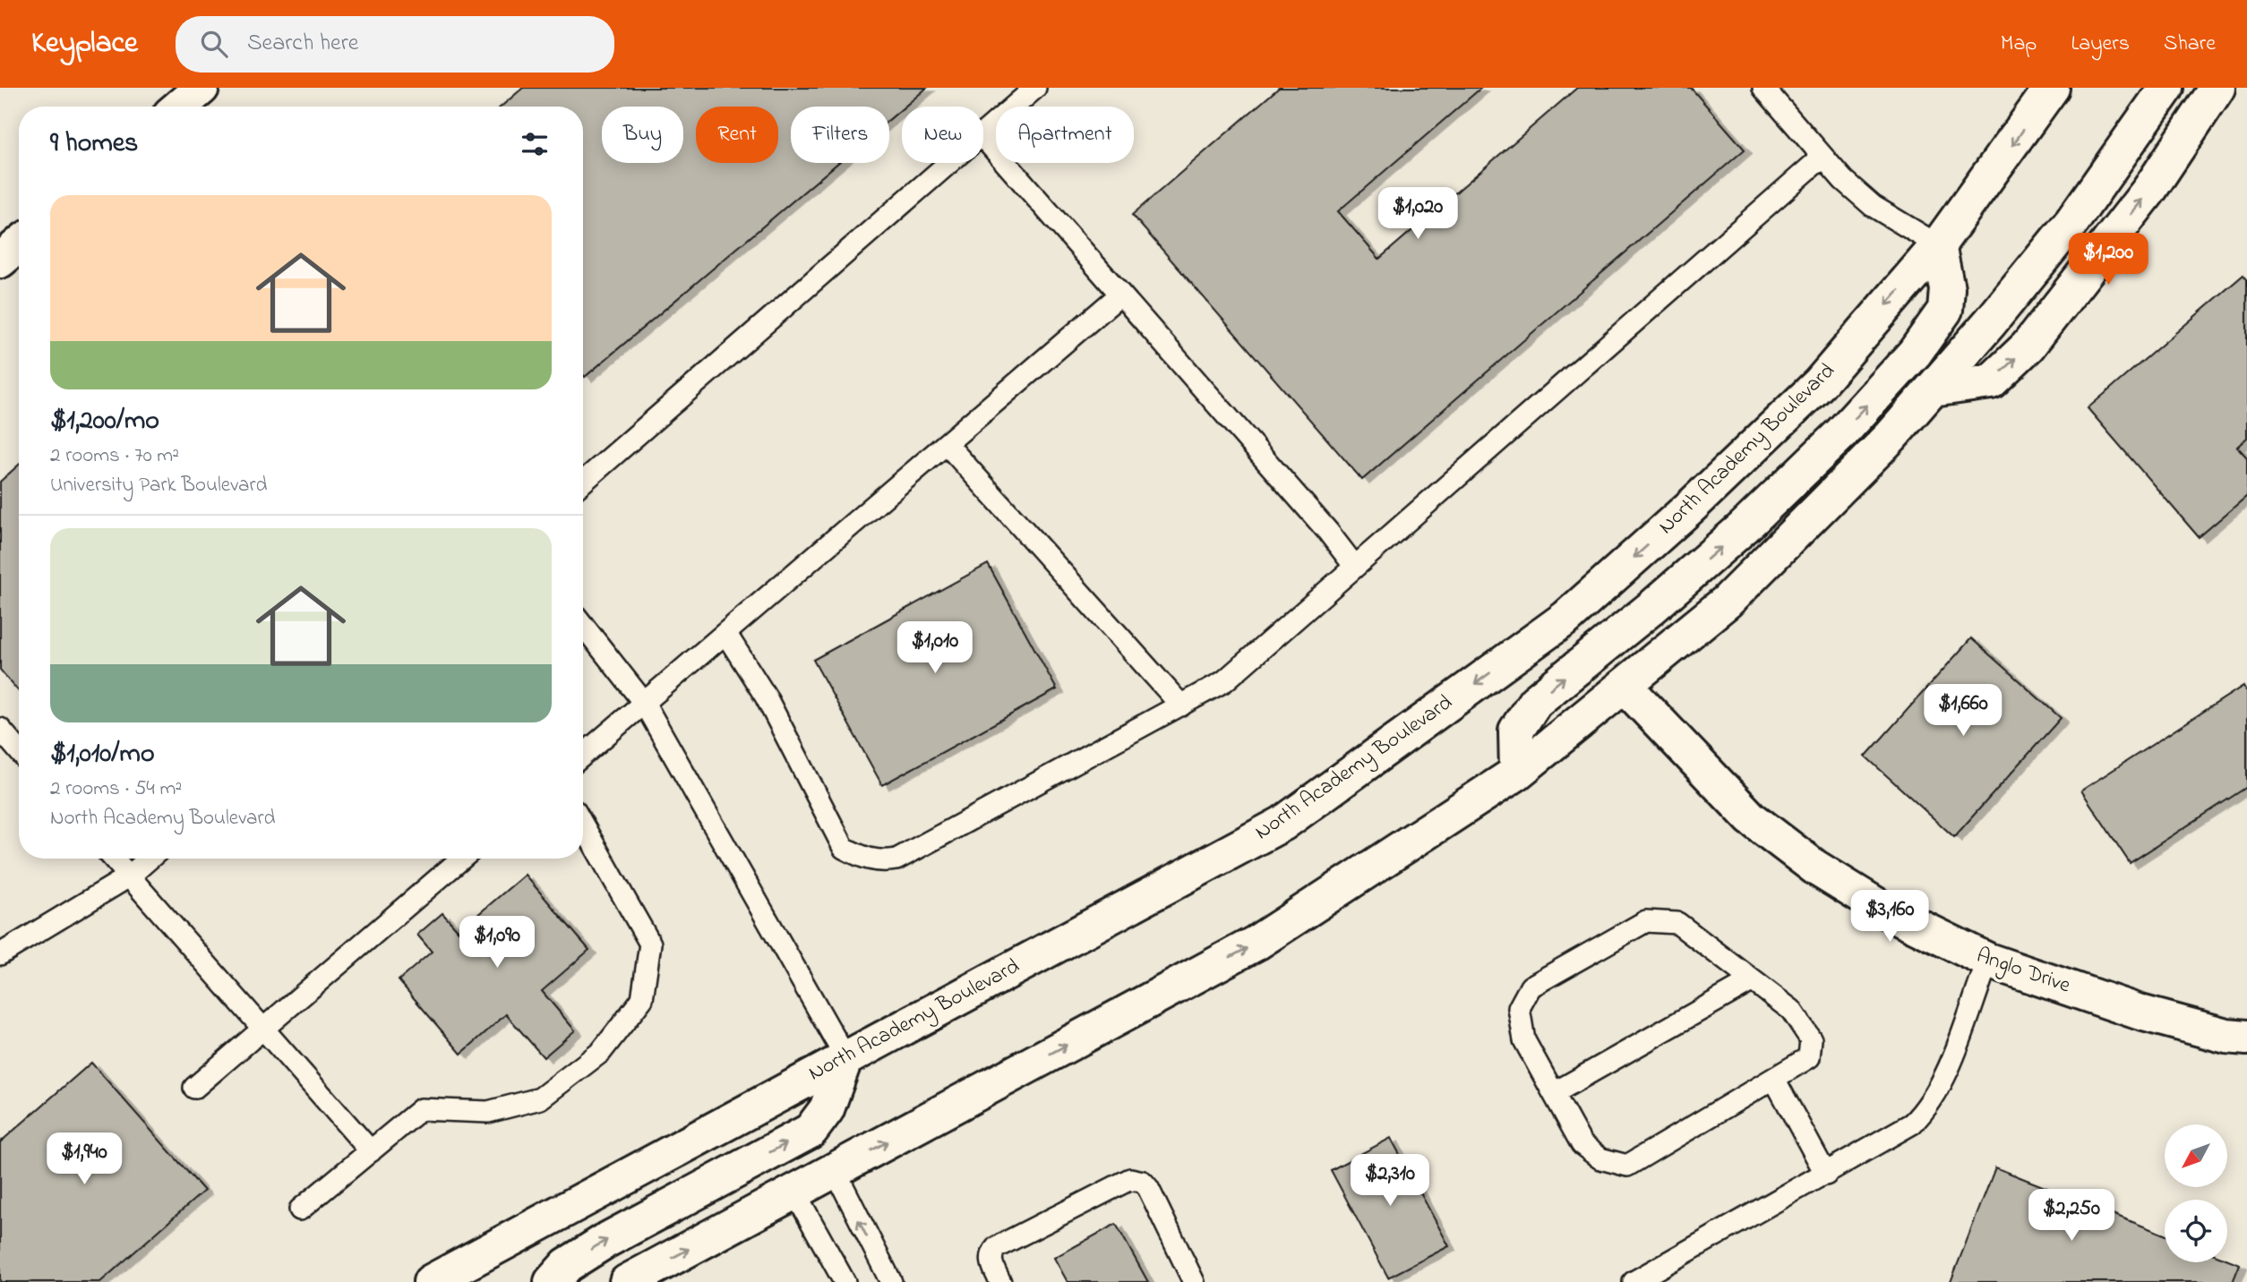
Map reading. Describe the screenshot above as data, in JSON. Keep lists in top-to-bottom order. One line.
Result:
{"streets":{"main road":["North Academy Boulevard","Anglo Drive"]},"north":"bottom left","page":{"header":"Keyplace","search":"Search here","nav":["Map","Layers","Share"],"chip":["Buy","Rent","Filters","New","Apartment"],"heading":"9 homes","list":[{"name":"$1,200/mo","note":"2 rooms · 70 m² · University Park Boulevard"},{"name":"$1,010/mo","note":"2 rooms · 54 m² · North Academy Boulevard"}],"price":["$1,020","$1,200","$1,010","$1,660","$3,160","$1,090","$1,940","$2,310","$2,250"]}}
